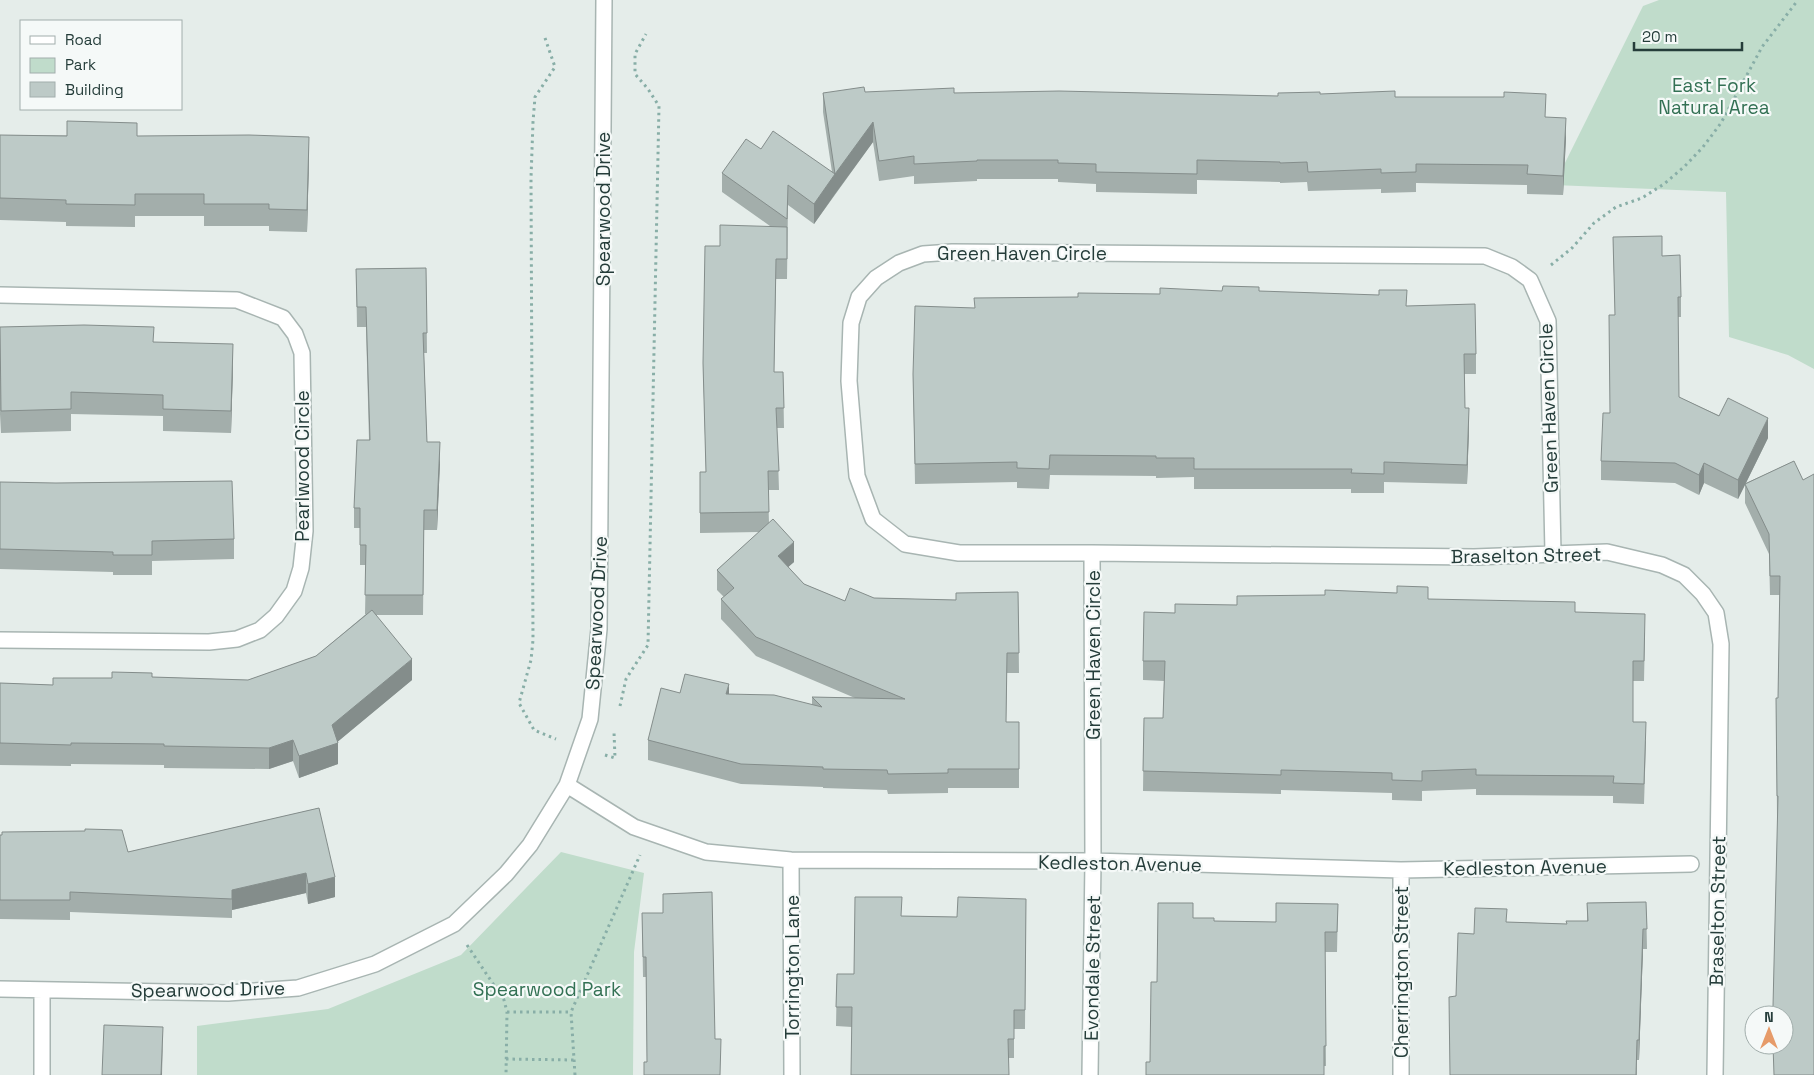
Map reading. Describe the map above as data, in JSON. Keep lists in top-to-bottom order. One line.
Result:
{"streets":{"street":["Spearwood Drive","Green Haven Circle","Pearlwood Circle","Braselton Street","Kedleston Avenue","Torrington Lane","Evondale Street","Cherrington Street"]},"crossings":[["Spearwood Drive","Kedleston Avenue"],["Green Haven Circle","Braselton Street"],["Green Haven Circle","Kedleston Avenue"],["Green Haven Circle","Evondale Street"],["Kedleston Avenue","Torrington Lane"],["Kedleston Avenue","Evondale Street"],["Kedleston Avenue","Cherrington Street"]],"parks":["East Fork Natural Area","Spearwood Park"],"legend":["Road","Park","Building"],"scale_bar":"20 m","north":"top"}
